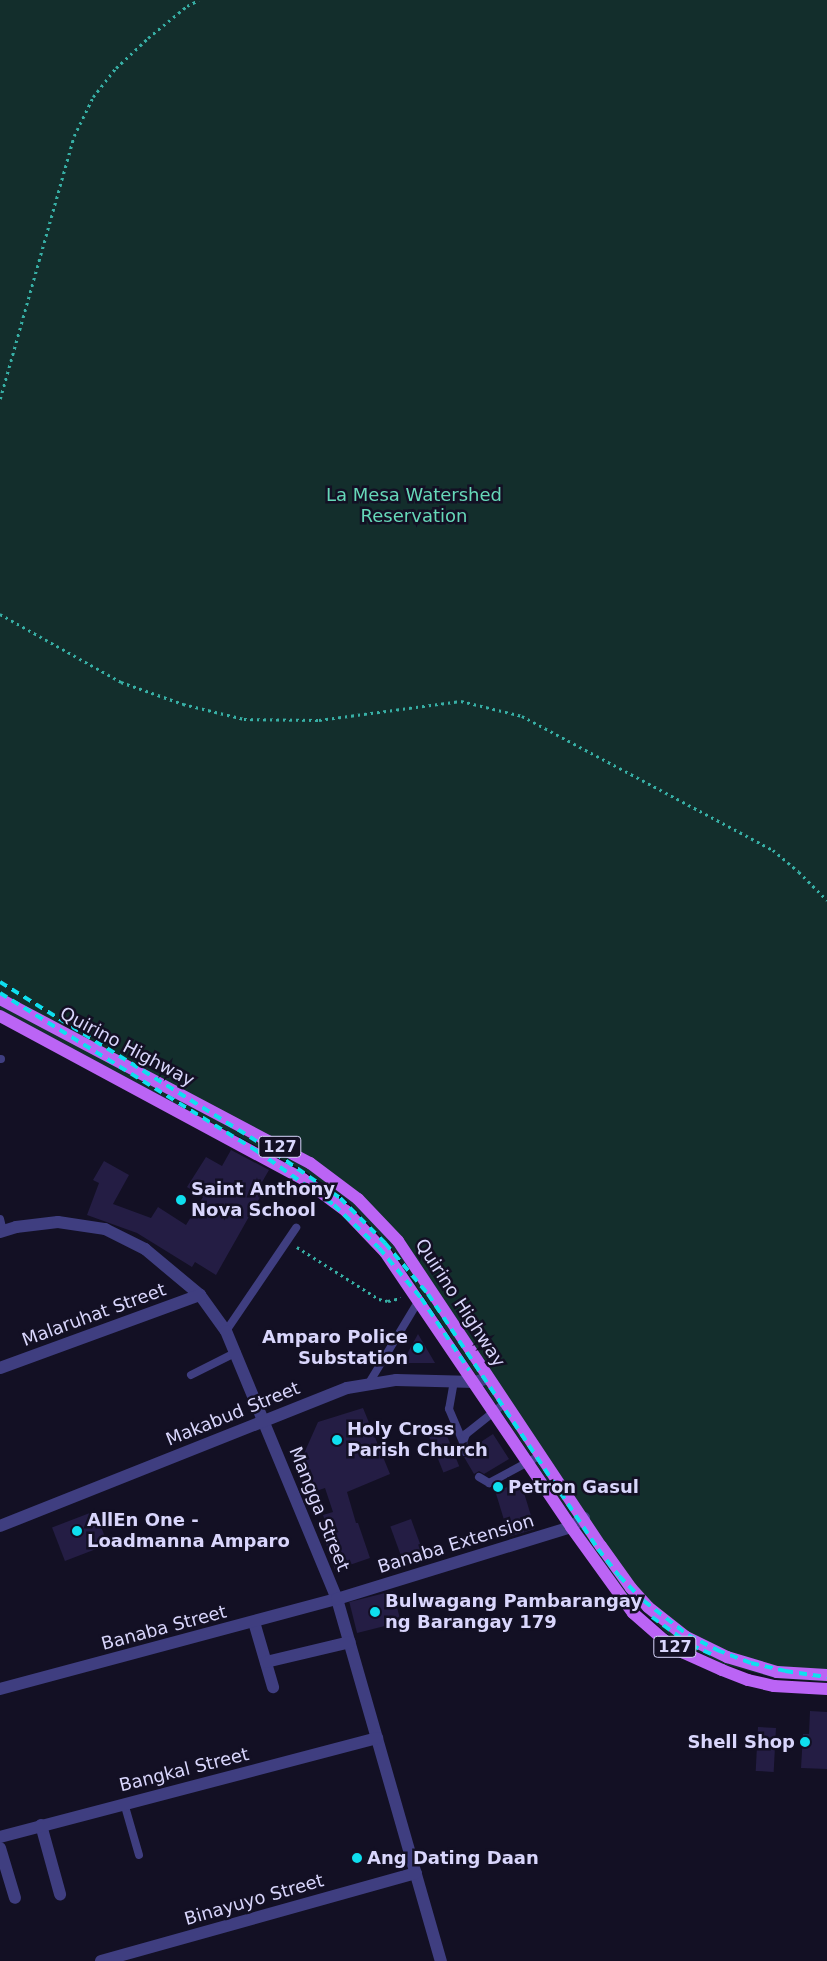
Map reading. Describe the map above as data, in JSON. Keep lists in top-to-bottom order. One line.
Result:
{"streets":{"main road":["Quirino Highway","127"],"street":["Malaruhat Street","Makabud Street","Mangga Street","Banaba Extension","Banaba Street","Bangkal Street","Binayuyo Street"]},"crossings":[["Quirino Highway","Makabud Street"],["Quirino Highway","Banaba Extension"],["Malaruhat Street","Mangga Street"],["Makabud Street","Mangga Street"],["Mangga Street","Banaba Extension"],["Mangga Street","Banaba Street"],["Mangga Street","Bangkal Street"],["Mangga Street","Binayuyo Street"],["Banaba Extension","Banaba Street"]],"parks":["La Mesa Watershed Reservation"],"places":["Saint Anthony Nova School","Amparo Police Substation","Holy Cross Parish Church","Petron Gasul","AllEn One - Loadmanna Amparo","Bulwagang Pambarangay ng Barangay 179","Shell Shop","Ang Dating Daan"]}
